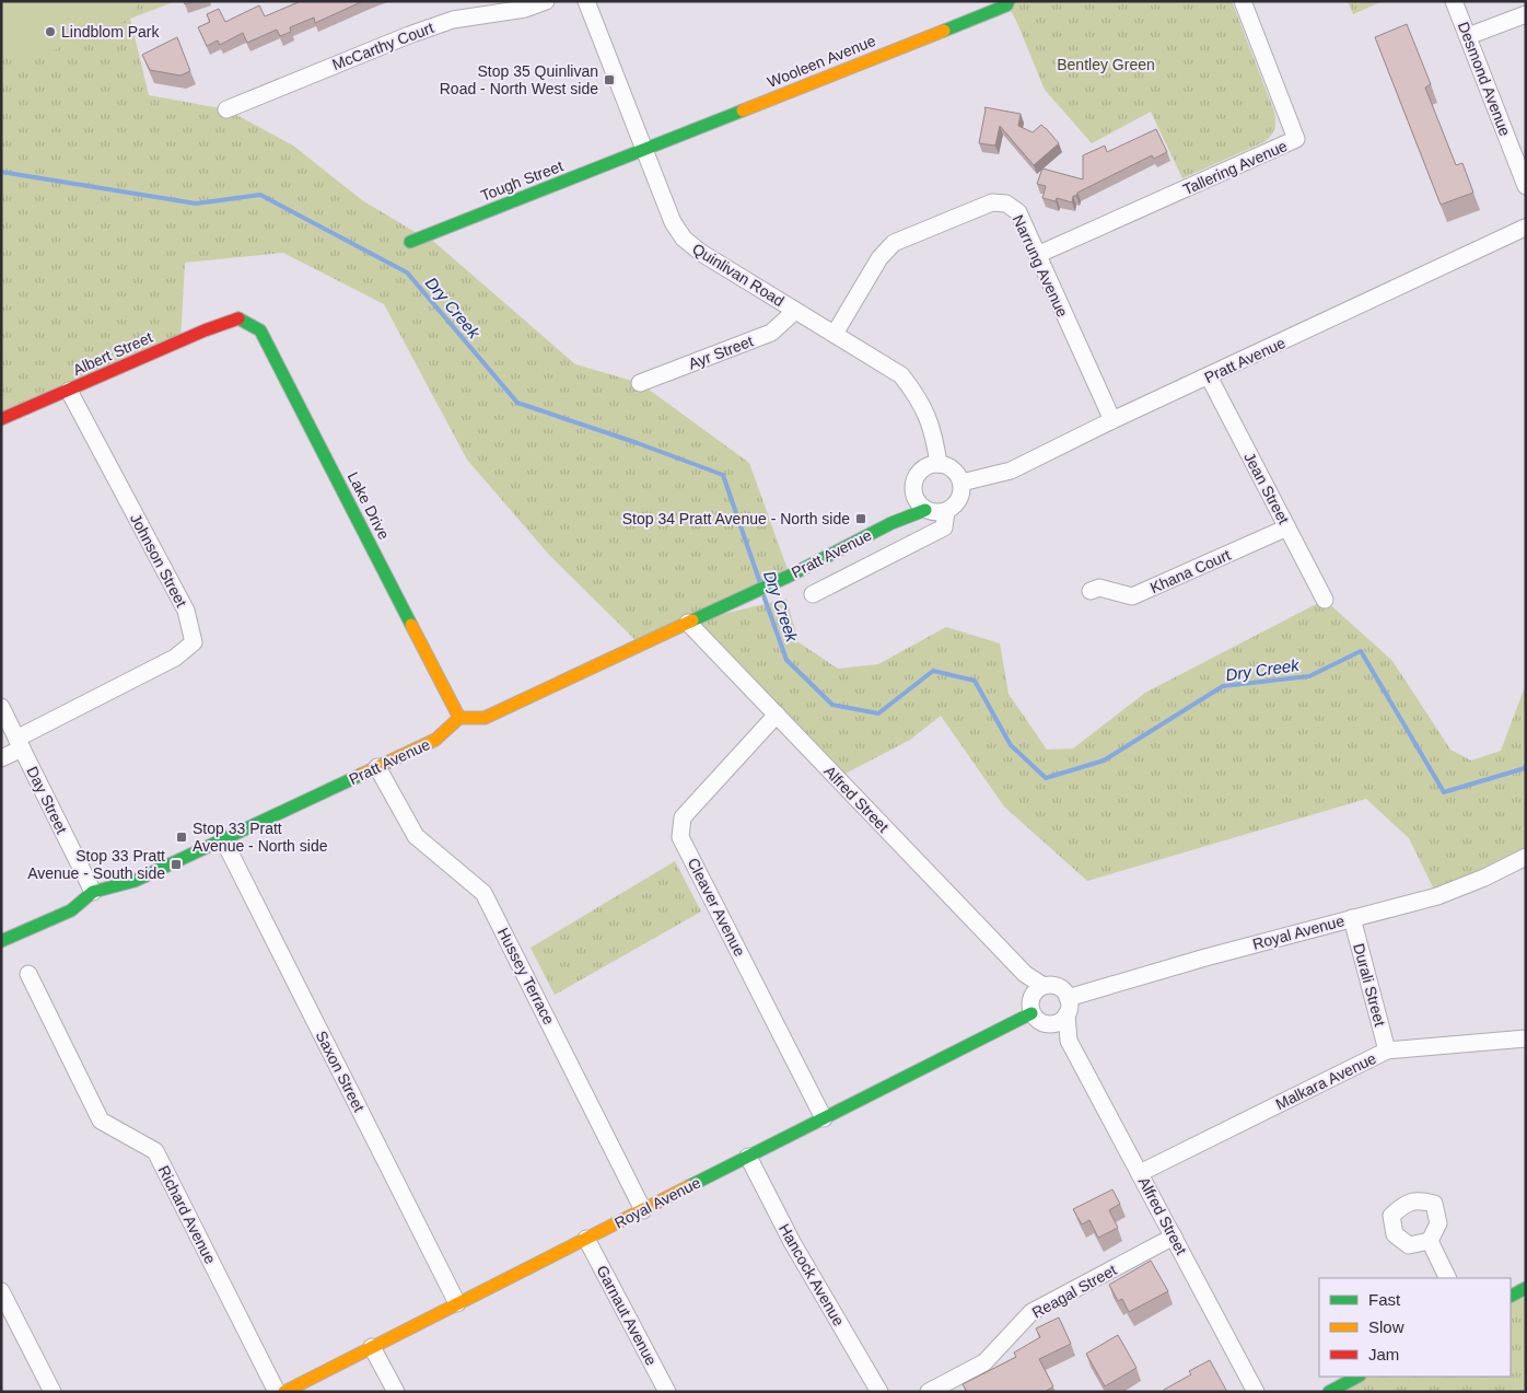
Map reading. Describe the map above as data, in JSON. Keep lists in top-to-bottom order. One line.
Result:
{"streets":{"street":["McCarthy Court","Wooleen Avenue","Desmond Avenue","Tallering Avenue","Tough Street","Narrung Avenue","Quinlivan Road","Ayr Street","Albert Street","Pratt Avenue","Jean Street","Lake Drive","Johnson Street","Khana Court","Alfred Street","Day Street","Cleaver Avenue","Royal Avenue","Hussey Terrace","Durali Street","Saxon Street","Malkara Avenue","Richard Avenue","Hancock Avenue","Reagal Street","Garnaut Avenue"]},"crossings":[["Wooleen Avenue","Tough Street"],["Wooleen Avenue","Quinlivan Road"],["Tallering Avenue","Narrung Avenue"],["Tough Street","Quinlivan Road"],["Narrung Avenue","Quinlivan Road"],["Narrung Avenue","Pratt Avenue"],["Quinlivan Road","Ayr Street"],["Quinlivan Road","Pratt Avenue"],["Albert Street","Lake Drive"],["Albert Street","Johnson Street"],["Pratt Avenue","Jean Street"],["Pratt Avenue","Lake Drive"],["Pratt Avenue","Alfred Street"],["Pratt Avenue","Day Street"],["Pratt Avenue","Hussey Terrace"],["Pratt Avenue","Saxon Street"],["Jean Street","Khana Court"],["Johnson Street","Day Street"],["Alfred Street","Cleaver Avenue"],["Alfred Street","Royal Avenue"],["Alfred Street","Malkara Avenue"],["Alfred Street","Reagal Street"],["Cleaver Avenue","Royal Avenue"],["Royal Avenue","Hussey Terrace"],["Royal Avenue","Durali Street"],["Royal Avenue","Saxon Street"],["Royal Avenue","Hancock Avenue"],["Royal Avenue","Garnaut Avenue"],["Durali Street","Malkara Avenue"]],"water":["Dry Creek"],"parks":["Bentley Green"],"places":{"other":["Lindblom Park"],"transit":["Stop 35 Quinlivan Road - North West side","Stop 34 Pratt Avenue - North side","Stop 33 Pratt Avenue - North side","Stop 33 Pratt Avenue - South side"]},"legend":["Fast","Slow","Jam"]}
